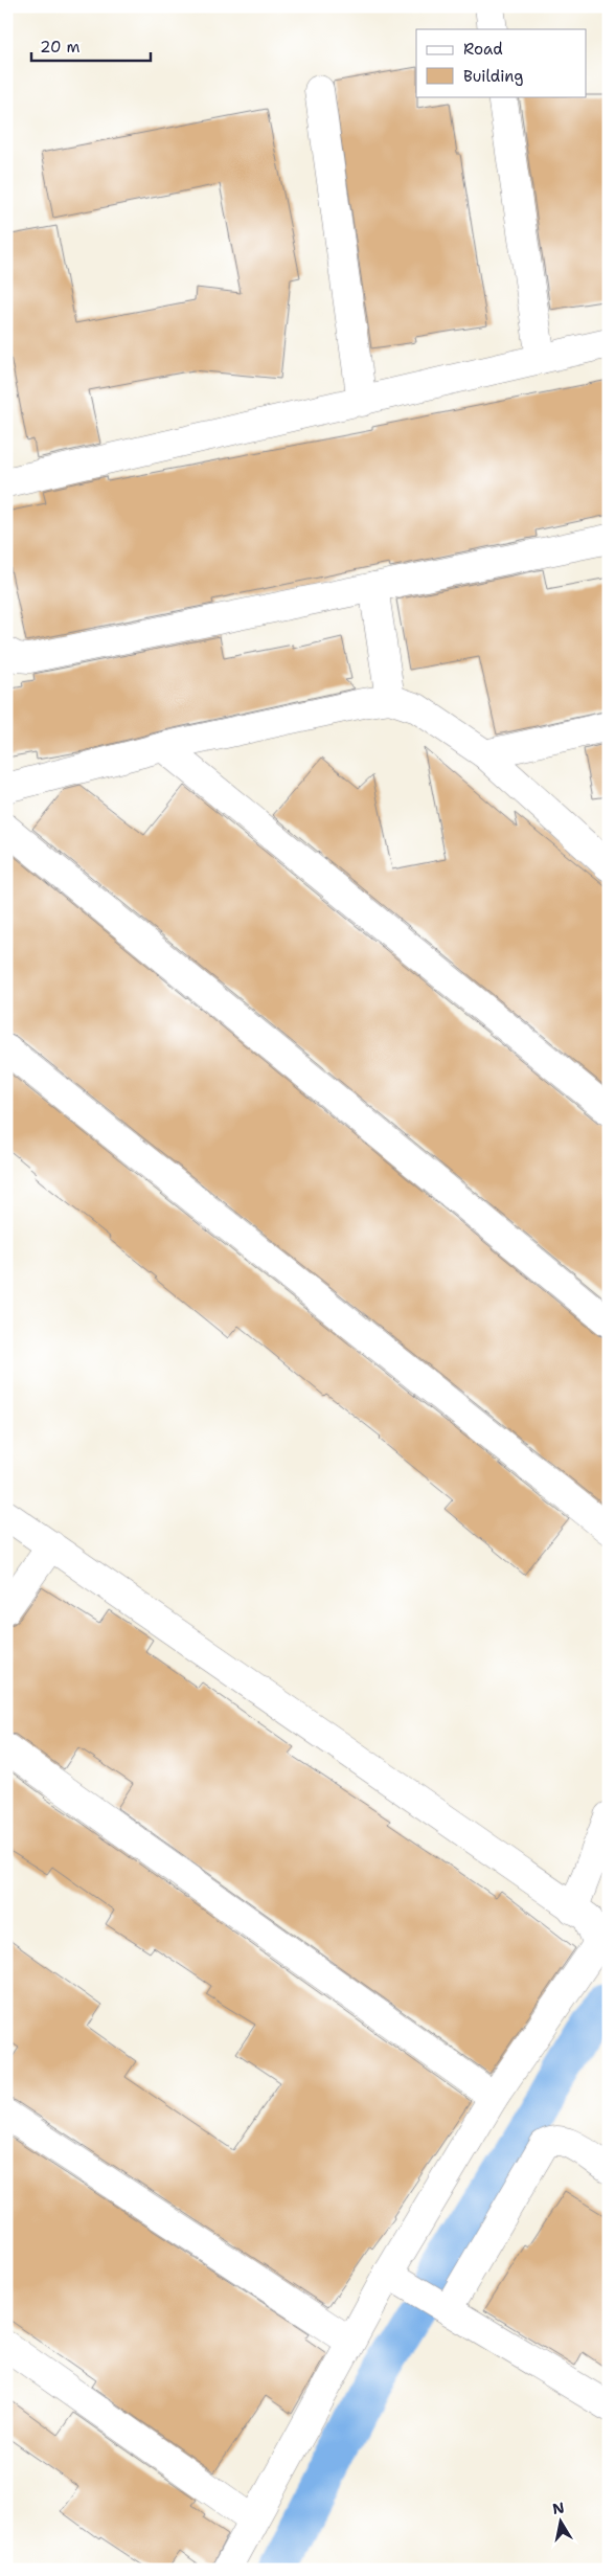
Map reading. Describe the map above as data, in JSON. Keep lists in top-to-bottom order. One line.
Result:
{"legend":["Road","Building"],"scale_bar":"20 m","north":"top"}
